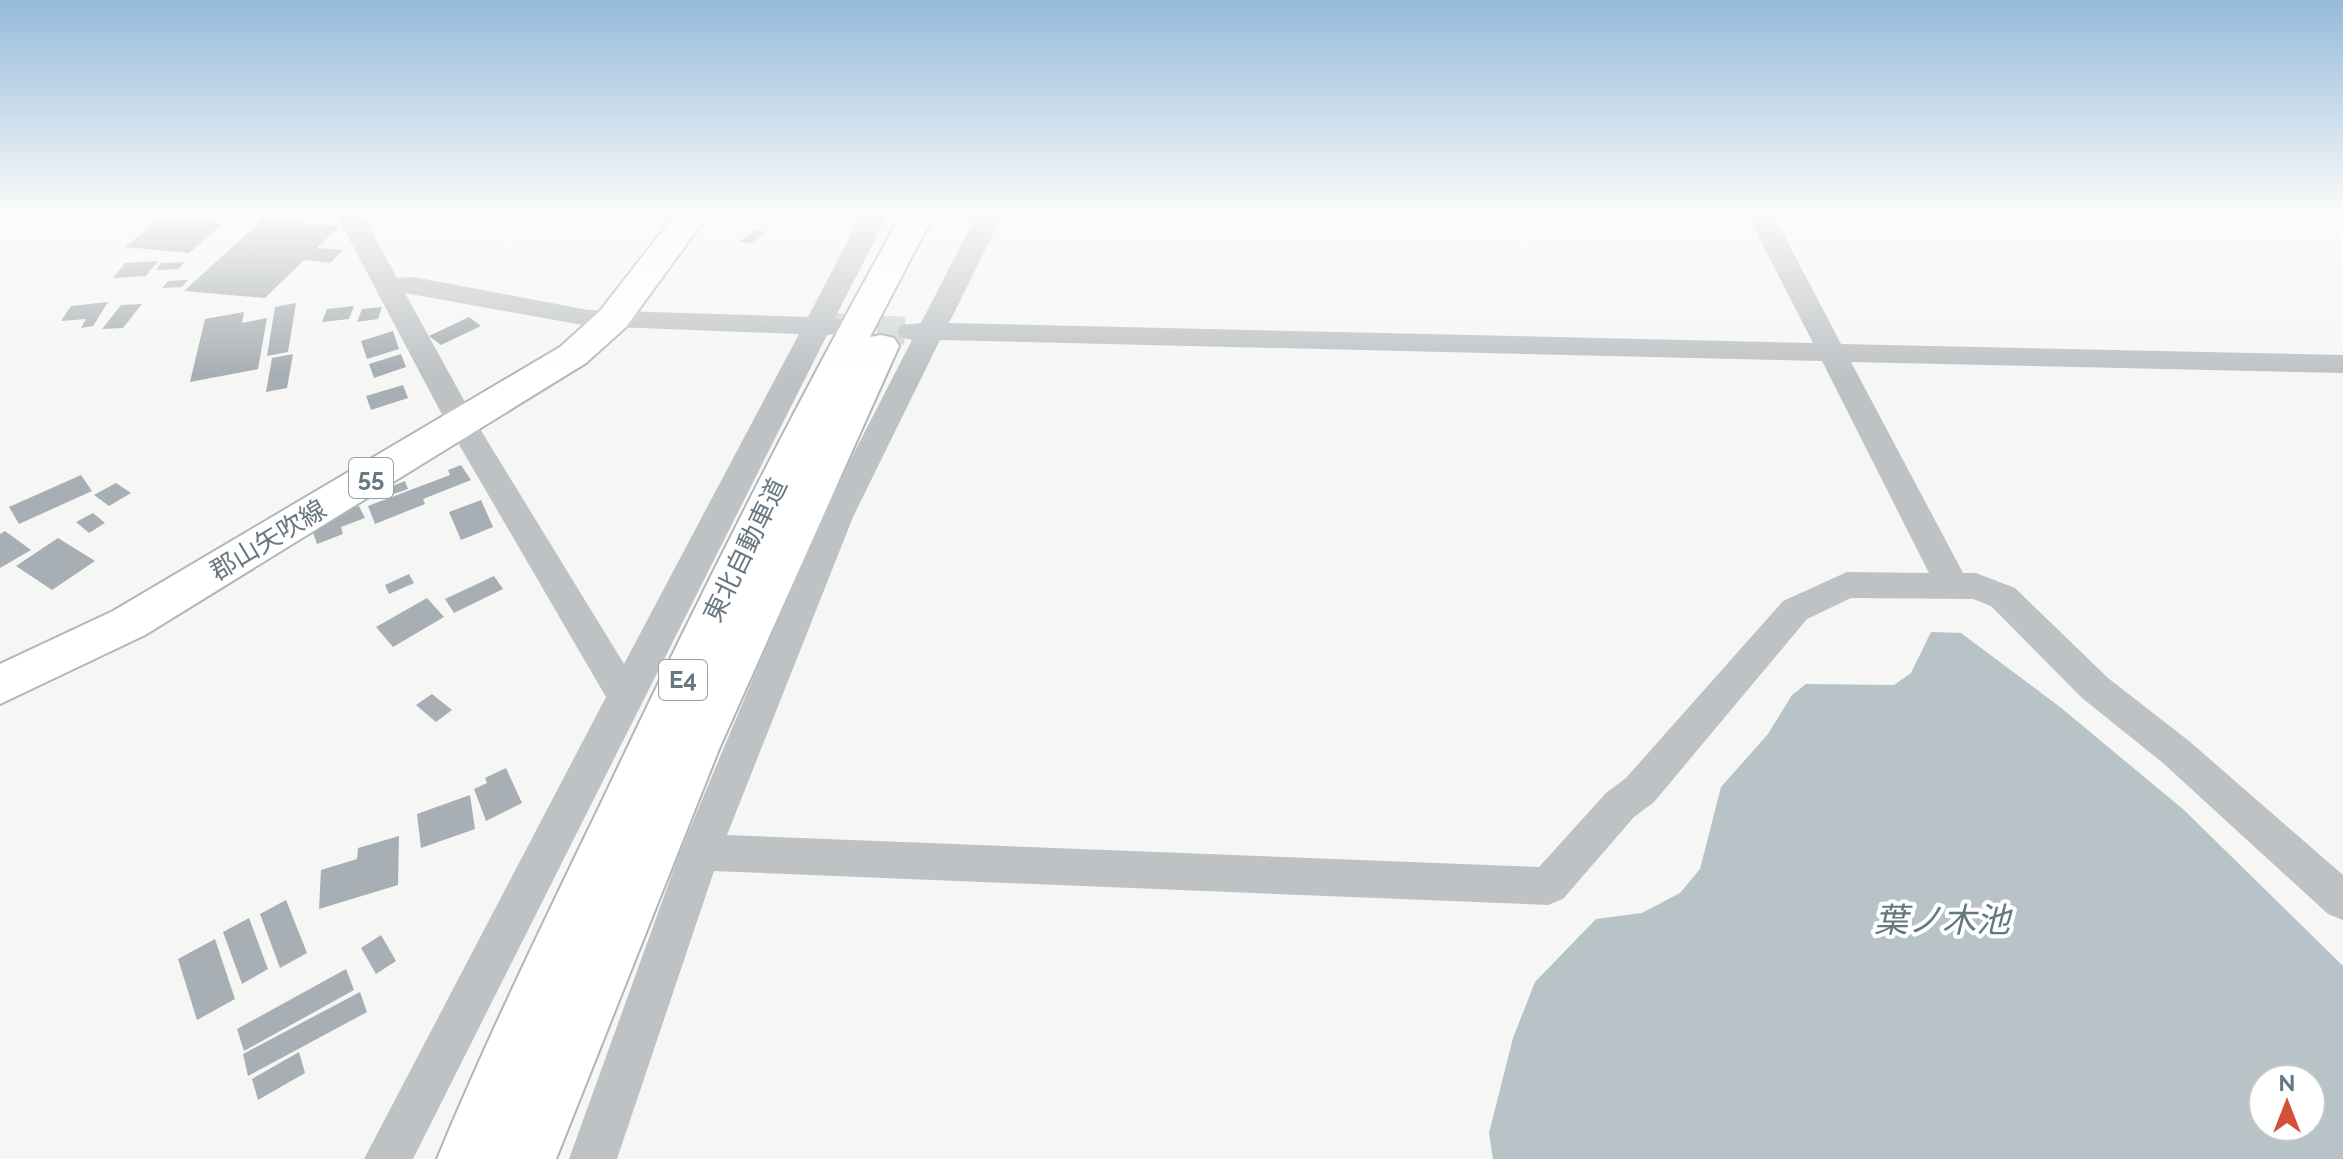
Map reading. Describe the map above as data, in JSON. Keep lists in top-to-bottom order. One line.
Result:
{"streets":{"main road":["55","郡山矢吹線","東北自動車道","E4"]},"water":["葉ノ木池"],"north":"top"}
